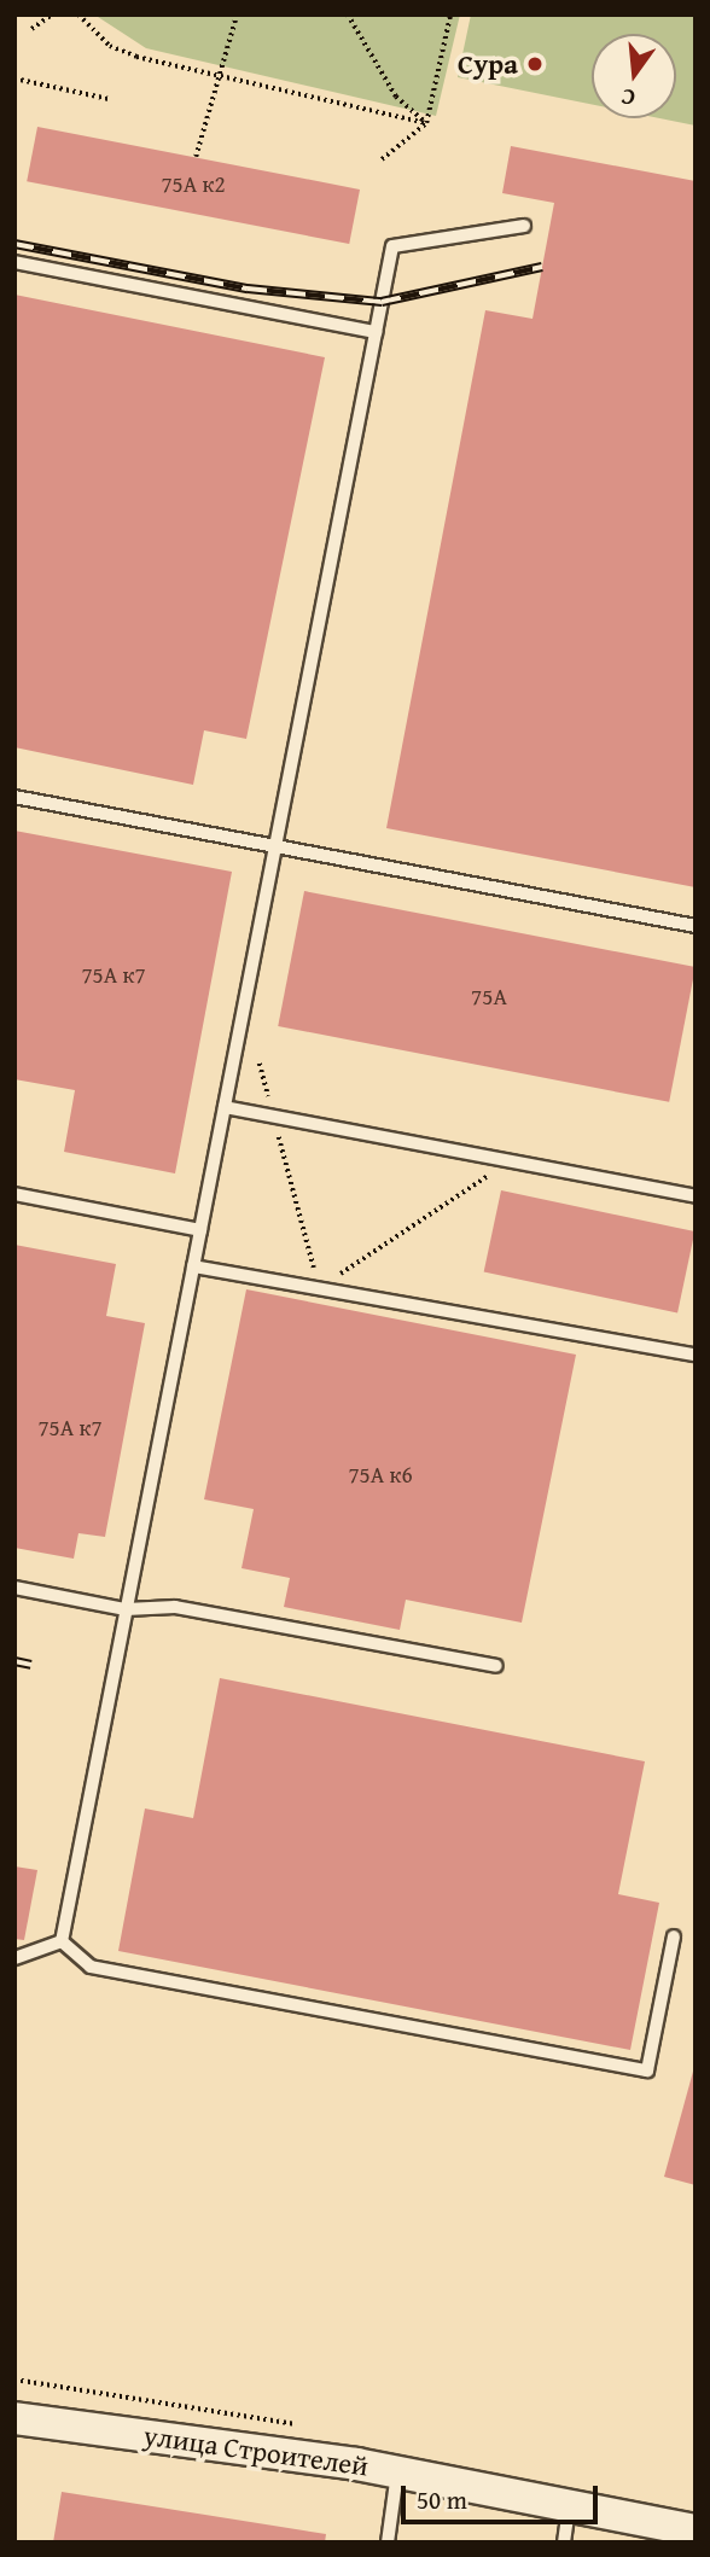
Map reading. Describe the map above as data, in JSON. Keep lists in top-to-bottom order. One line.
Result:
{"streets":{"main road":["улица Строителей"]},"places":["Сура"],"house_numbers":["75А к2","75А к7","75А","75А к7","75А к6"],"scale_bar":"50 m","north":"bottom"}
